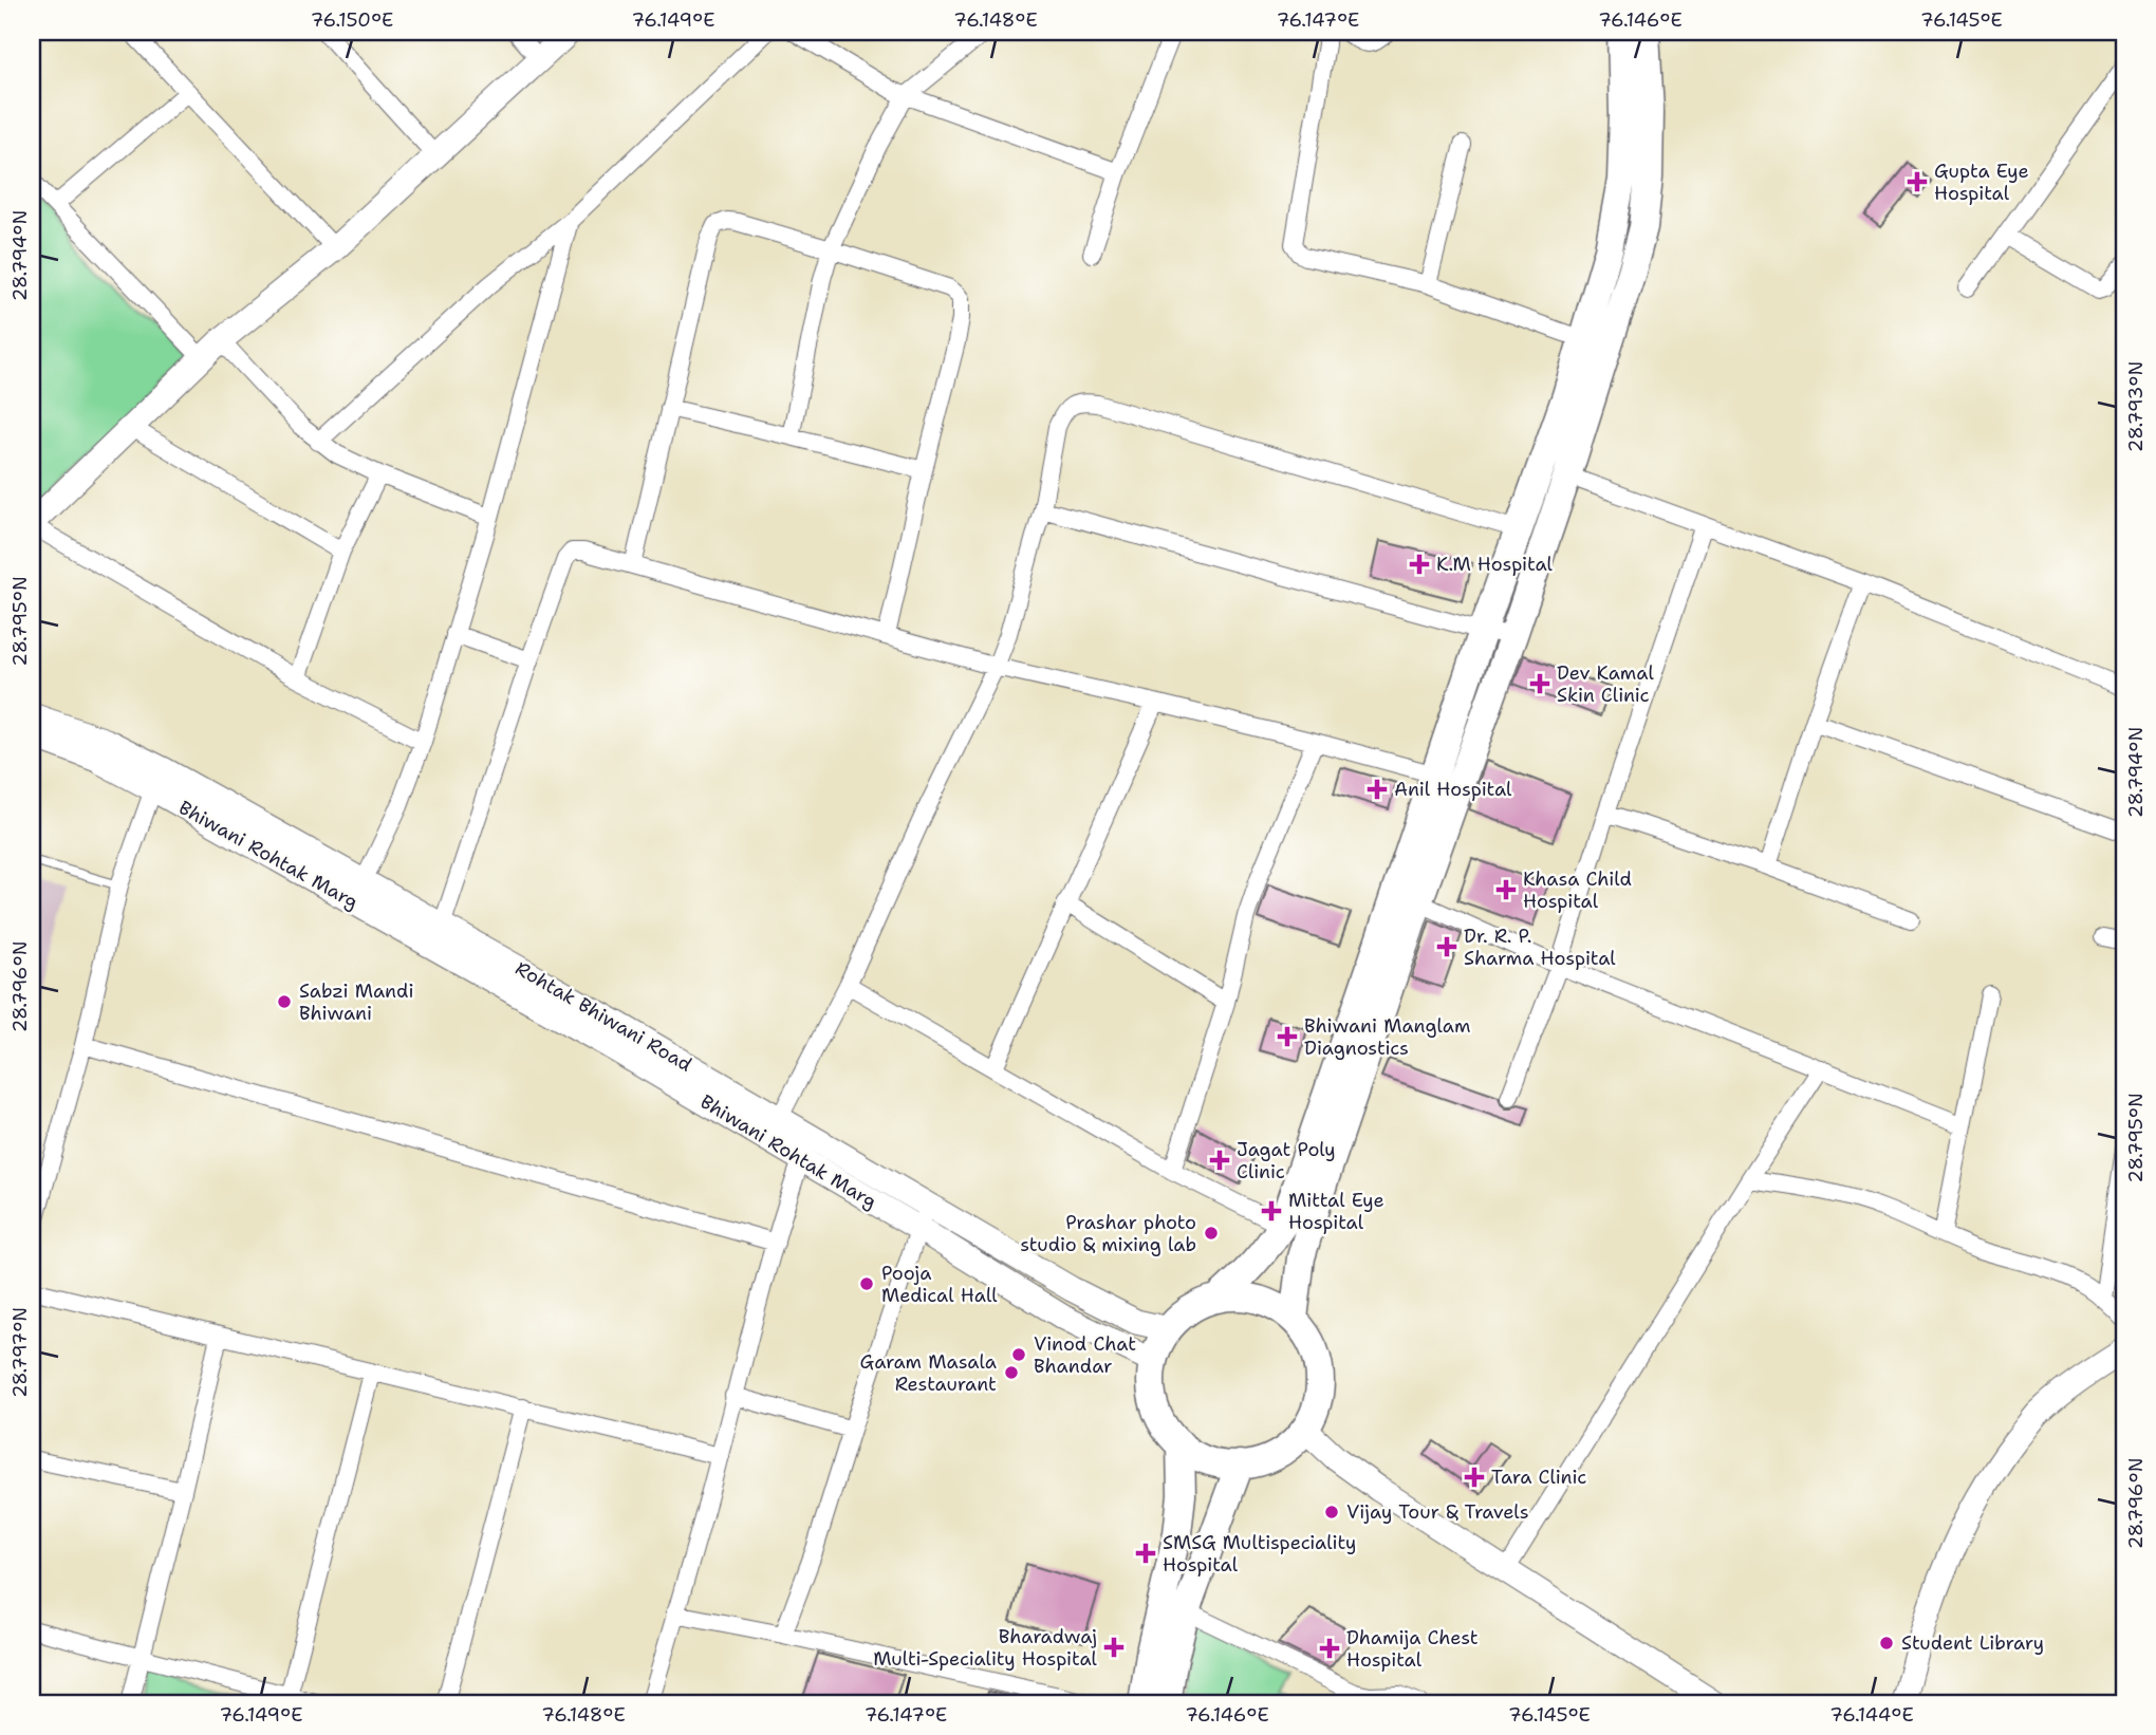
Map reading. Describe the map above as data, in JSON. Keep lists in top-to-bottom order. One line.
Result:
{"streets":{"main road":["Bhiwani Rohtak Marg","Rohtak Bhiwani Road"]},"crossings":[["Bhiwani Rohtak Marg","Rohtak Bhiwani Road"]],"places":{"health":["Gupta Eye Hospital","K.M Hospital","Dev Kamal Skin Clinic","Anil Hospital","Khasa Child Hospital","Dr. R. P. Sharma Hospital","Bhiwani Manglam Diagnostics","Jagat Poly Clinic","Mittal Eye Hospital","Tara Clinic","SMSG Multispeciality Hospital","Bharadwaj Multi-Speciality Hospital","Dhamija Chest Hospital"],"other":["Sabzi Mandi Bhiwani","Prashar photo studio & mixing lab","Pooja Medical Hall","Vinod Chat Bhandar","Garam Masala Restaurant","Vijay Tour & Travels","Student Library"]},"coordinates":["76.150°E","76.149°E","76.148°E","76.147°E","76.146°E","76.145°E","28.794°N","28.793°N","28.795°N","28.796°N","28.797°N","76.144°E"]}
